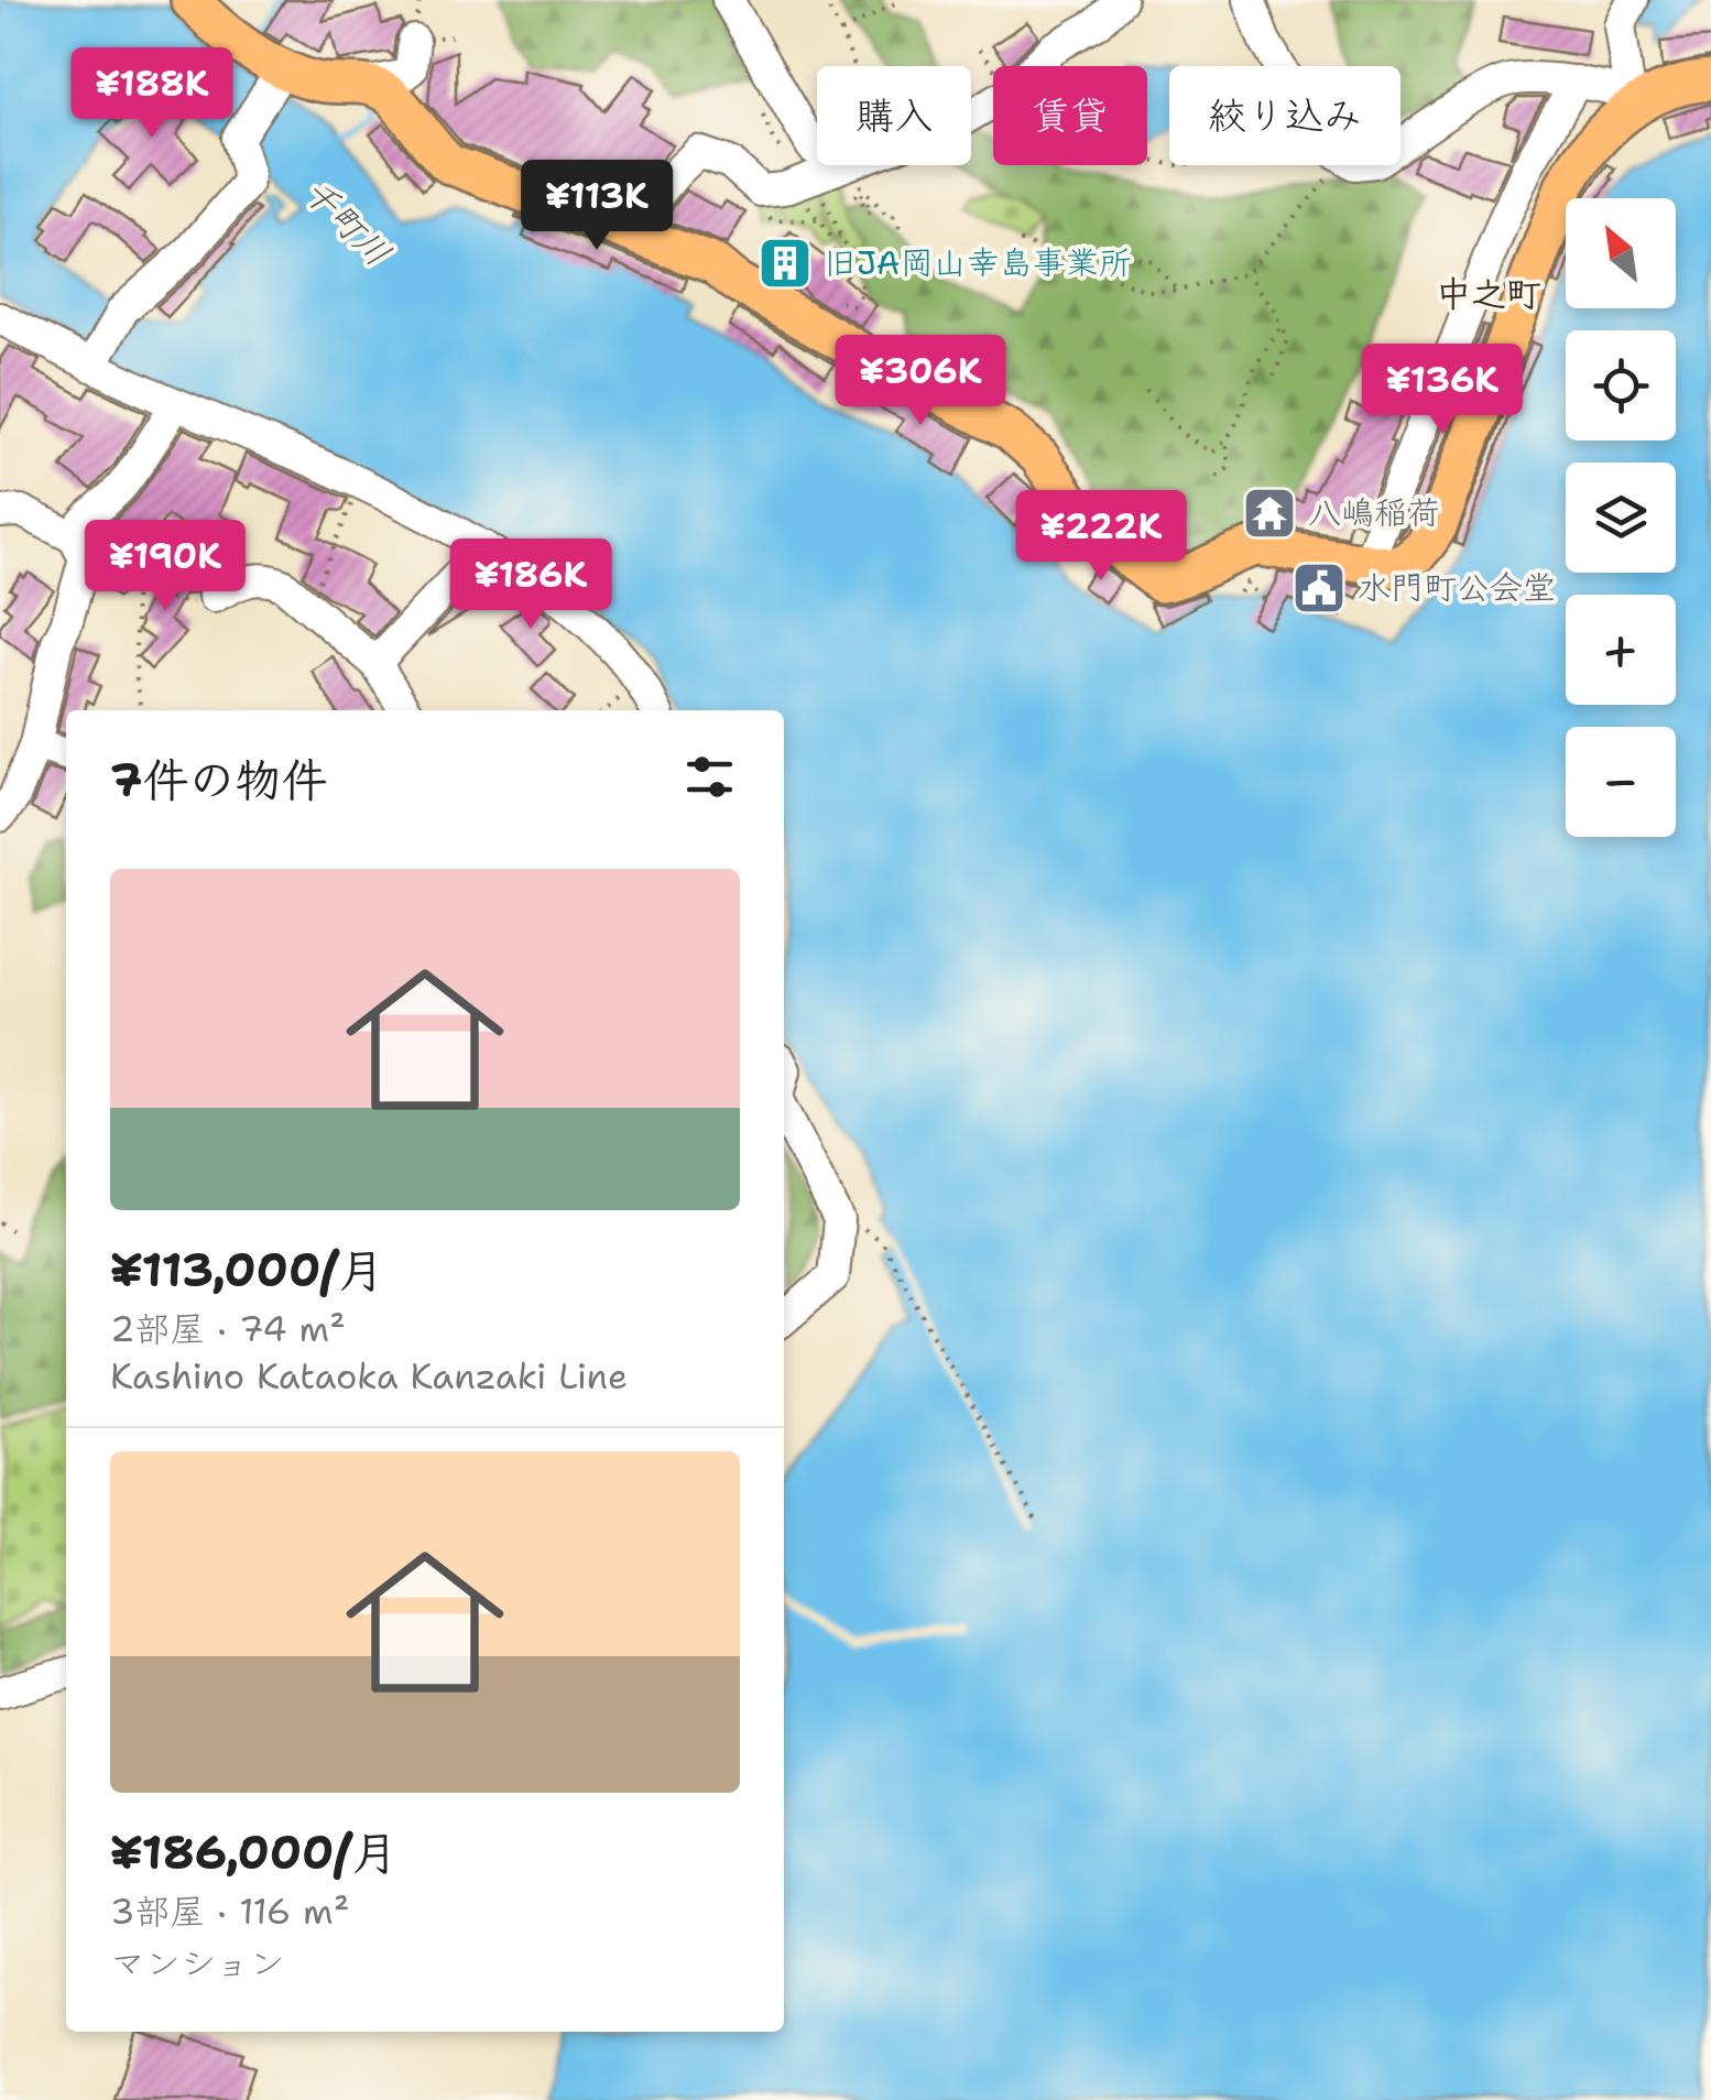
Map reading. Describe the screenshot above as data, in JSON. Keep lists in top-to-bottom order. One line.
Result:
{"districts":["中之町"],"water":["千町川"],"places":{"building":["旧JA岡山幸島事業所"],"temple":["八嶋稲荷"],"public building":["水門町公会堂"]},"north":"top left","page":{"price":["¥188K","¥113K","¥306K","¥136K","¥222K","¥190K","¥186K"],"chip":["購入","賃貸","絞り込み"],"map_buttons":["+","−"],"heading":"7件の物件","list":[{"name":"¥113,000/月","note":"2部屋 · 74 m² · Kashino Kataoka Kanzaki Line"},{"name":"¥186,000/月","note":"3部屋 · 116 m² · マンション"}]}}
